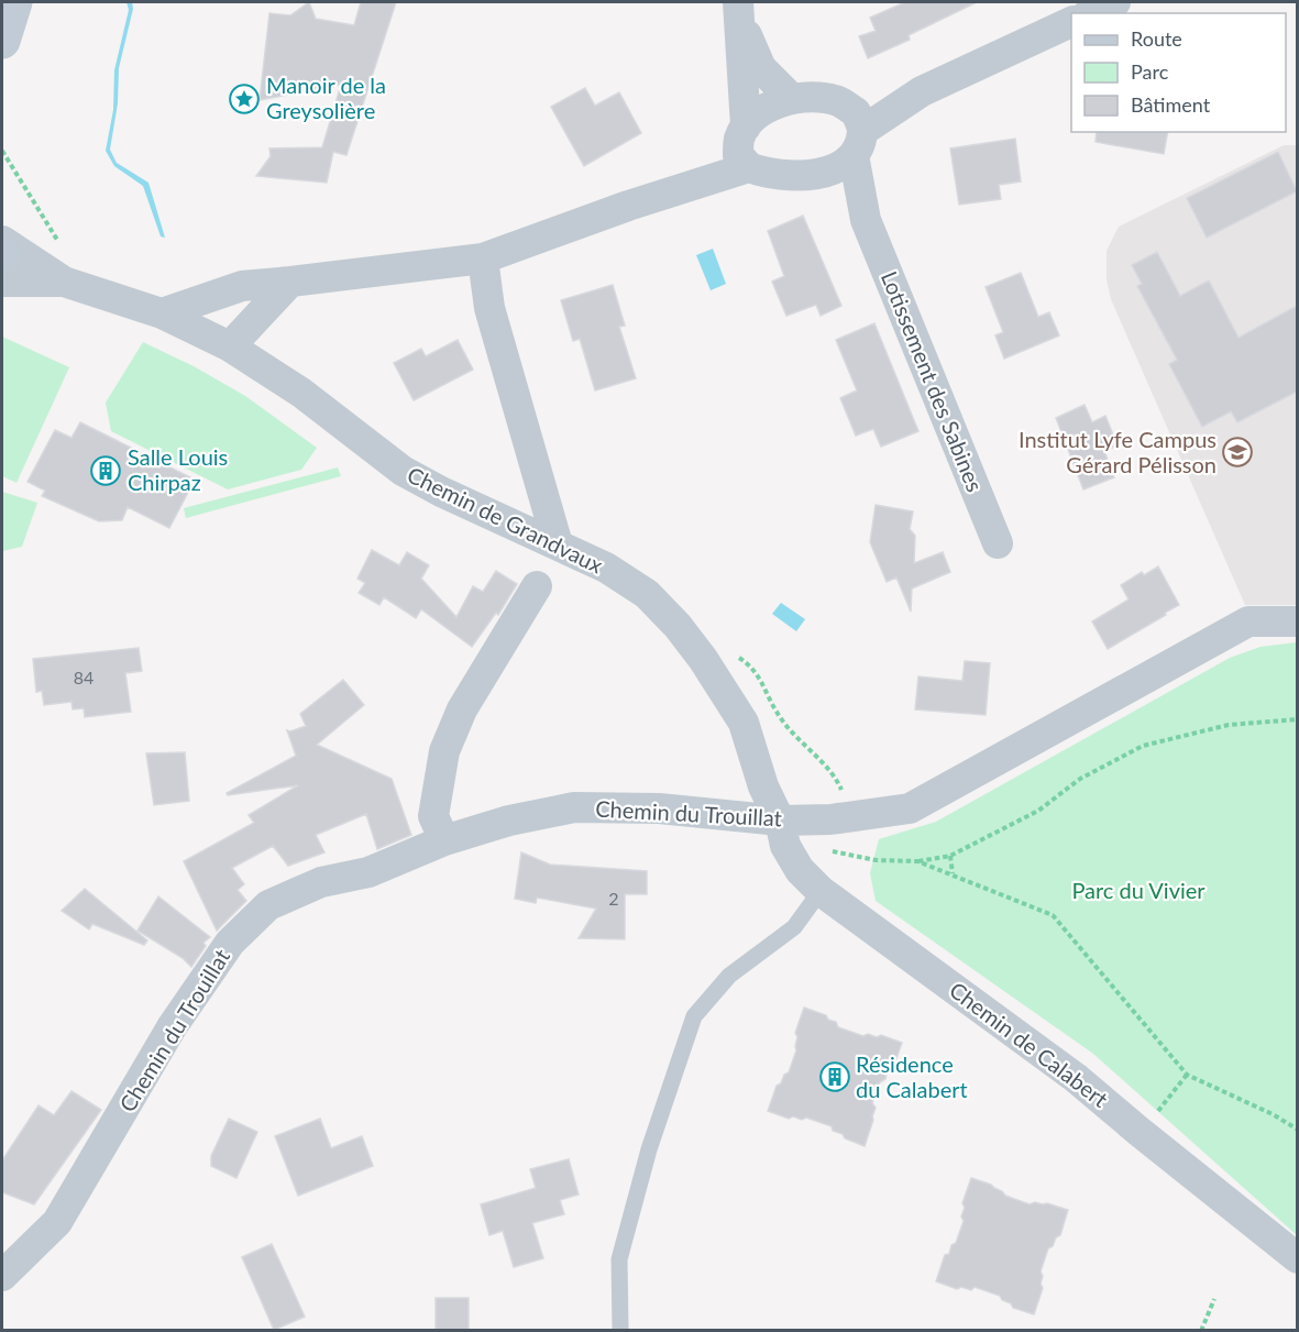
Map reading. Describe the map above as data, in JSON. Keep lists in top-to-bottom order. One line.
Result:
{"streets":{"street":["Lotissement des Sabines","Chemin de Grandvaux","Chemin du Trouillat","Chemin de Calabert"]},"crossings":[["Chemin de Grandvaux","Chemin du Trouillat"],["Chemin de Grandvaux","Chemin de Calabert"],["Chemin du Trouillat","Chemin de Calabert"]],"parks":["Parc du Vivier"],"places":{"place":["Manoir de la Greysolière"],"school or university":["Institut Lyfe Campus Gérard Pélisson"],"building":["Salle Louis Chirpaz","Résidence du Calabert"]},"house_numbers":["84","2"],"legend":["Route","Parc","Bâtiment"]}
